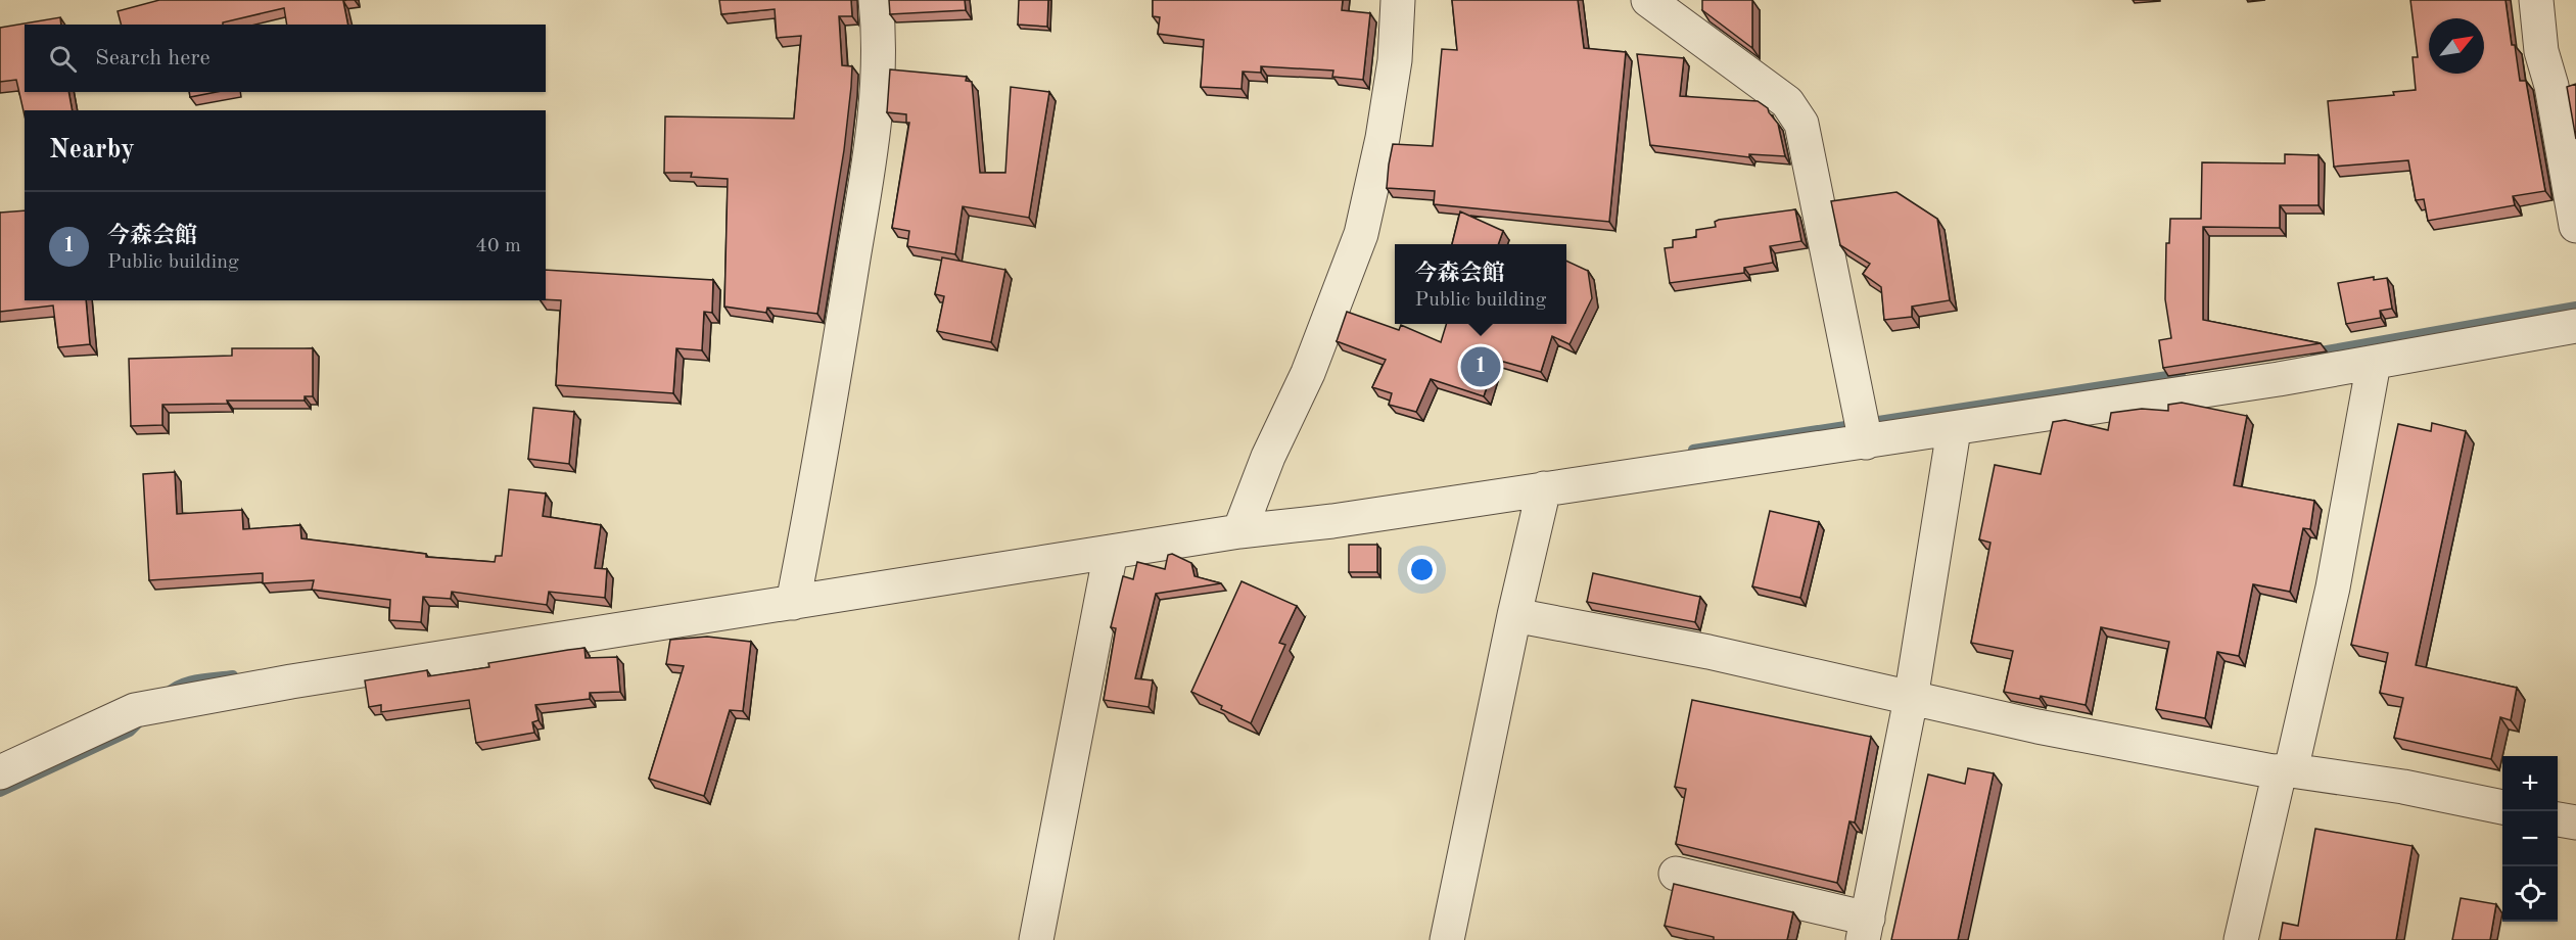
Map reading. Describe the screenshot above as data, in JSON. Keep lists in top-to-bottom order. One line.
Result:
{"north":"top right","page":{"search":"Search here","heading":"Nearby","list":[{"mark":"1","name":"今森会館","note":"Public building","value":"40 m"}],"popup":["今森会館","Public building"],"pins":"1","map_buttons":["+","−"]}}
